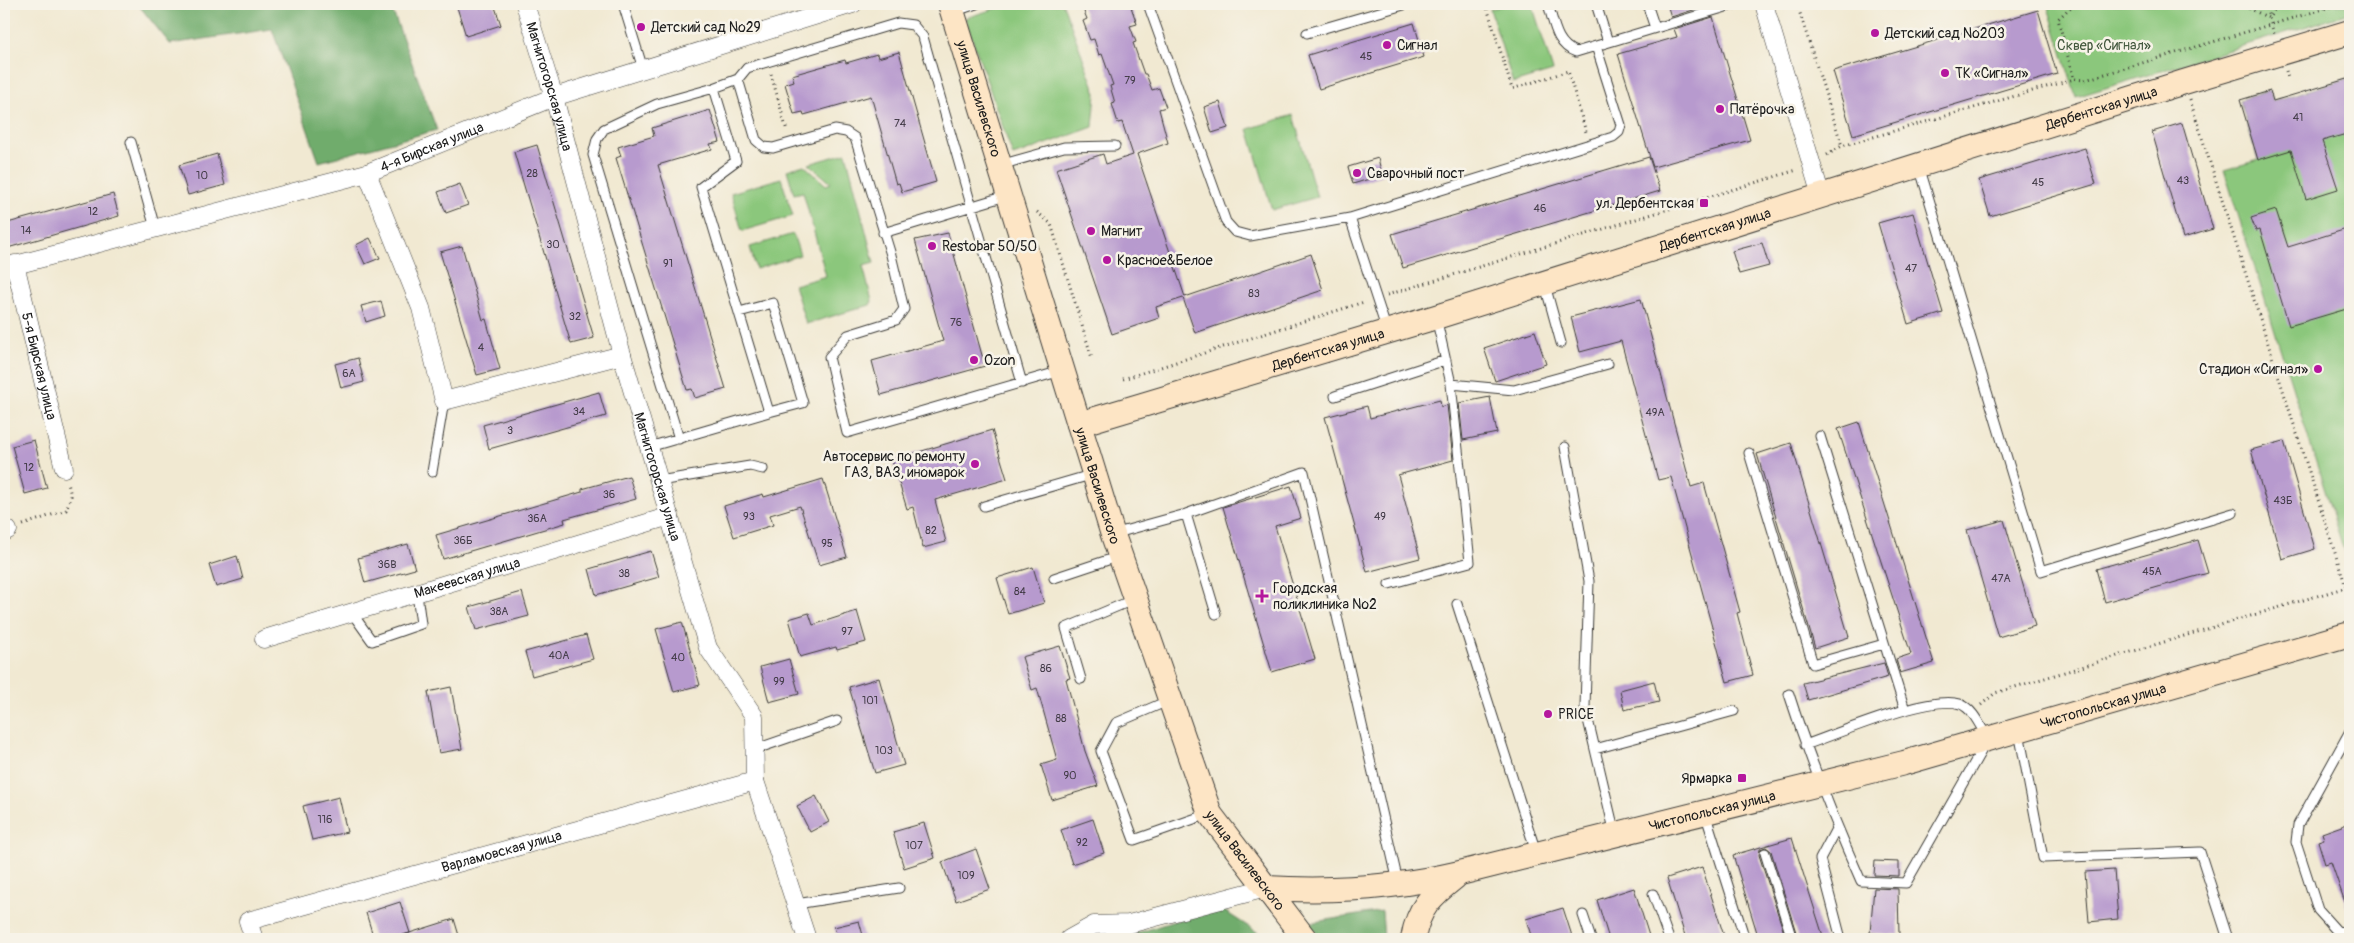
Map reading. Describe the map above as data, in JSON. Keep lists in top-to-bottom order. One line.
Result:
{"streets":{"street":["Магнитогорская улица","улица Василевского","Дербентская улица","4-я Бирская улица","5-я Бирская улица","Макеевская улица","Чистопольская улица","Варламовская улица"]},"crossings":[["Магнитогорская улица","4-я Бирская улица"],["Магнитогорская улица","Макеевская улица"],["Магнитогорская улица","Варламовская улица"],["улица Василевского","Дербентская улица"],["улица Василевского","Чистопольская улица"],["4-я Бирская улица","5-я Бирская улица"]],"parks":["Сквер «Сигнал»"],"places":{"other":["Детский сад №29","Детский сад №203","Сигнал","ТК «Сигнал»","Пятёрочка","Сварочный пост","Магнит","Restobar 50/50","Красное&Белое","Ozon","Стадион «Сигнал»","Автосервис по ремонту ГАЗ, ВАЗ, иномарок","PRICE"],"transit":["ул. Дербентская","Ярмарка"],"health":["Городская поликлиника №2"]},"house_numbers":["45","79","41","74","28","10","43","45","46","12","14","30","91","47","83","32","76","4","6А","34","49А","3","12","36","43Б","93","49","36А","82","36Б","95","36В","45А","38","47А","84","38А","97","40А","40","86","99","101","88","103","90","116","92","107","109"]}
